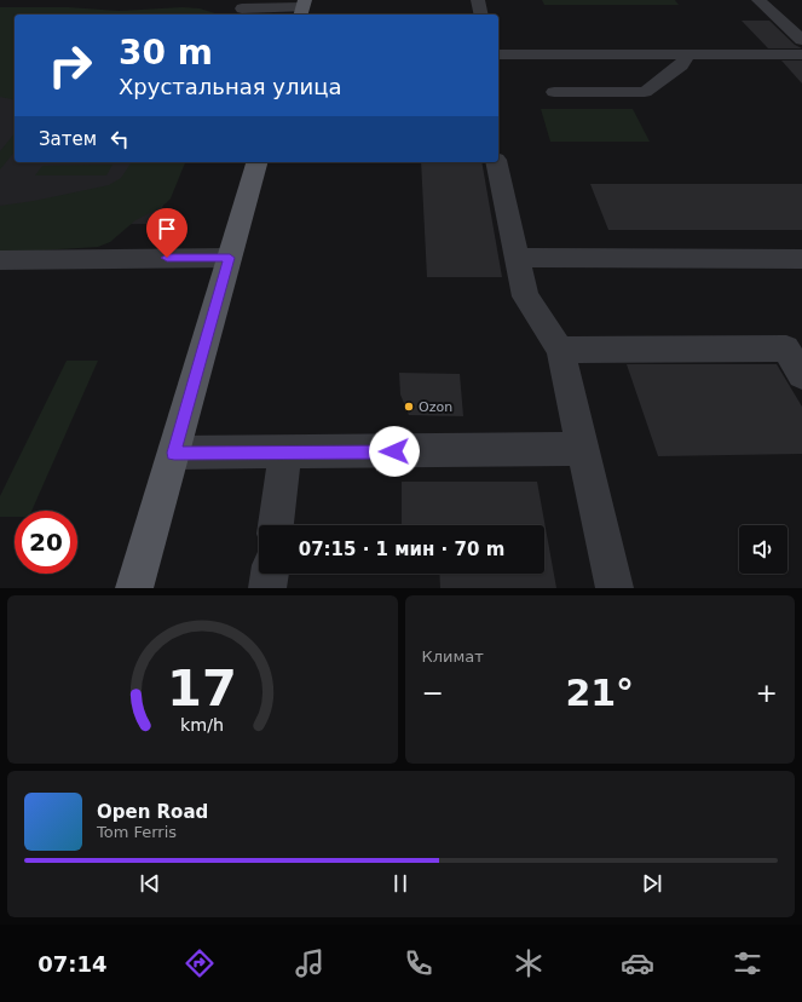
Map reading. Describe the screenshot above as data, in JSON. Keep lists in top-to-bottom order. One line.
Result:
{"places":["Ozon"],"page":{"turn":["30 m","Хрустальная улица"],"then":"Затем","limit":"20","trip":"07:15 · 1 мин · 70 m","tile":"Климат","heat":["−","21°","+"],"song":["Open Road","Tom Ferris"],"tabs":"07:14","gauge":["17","km/h"]}}
